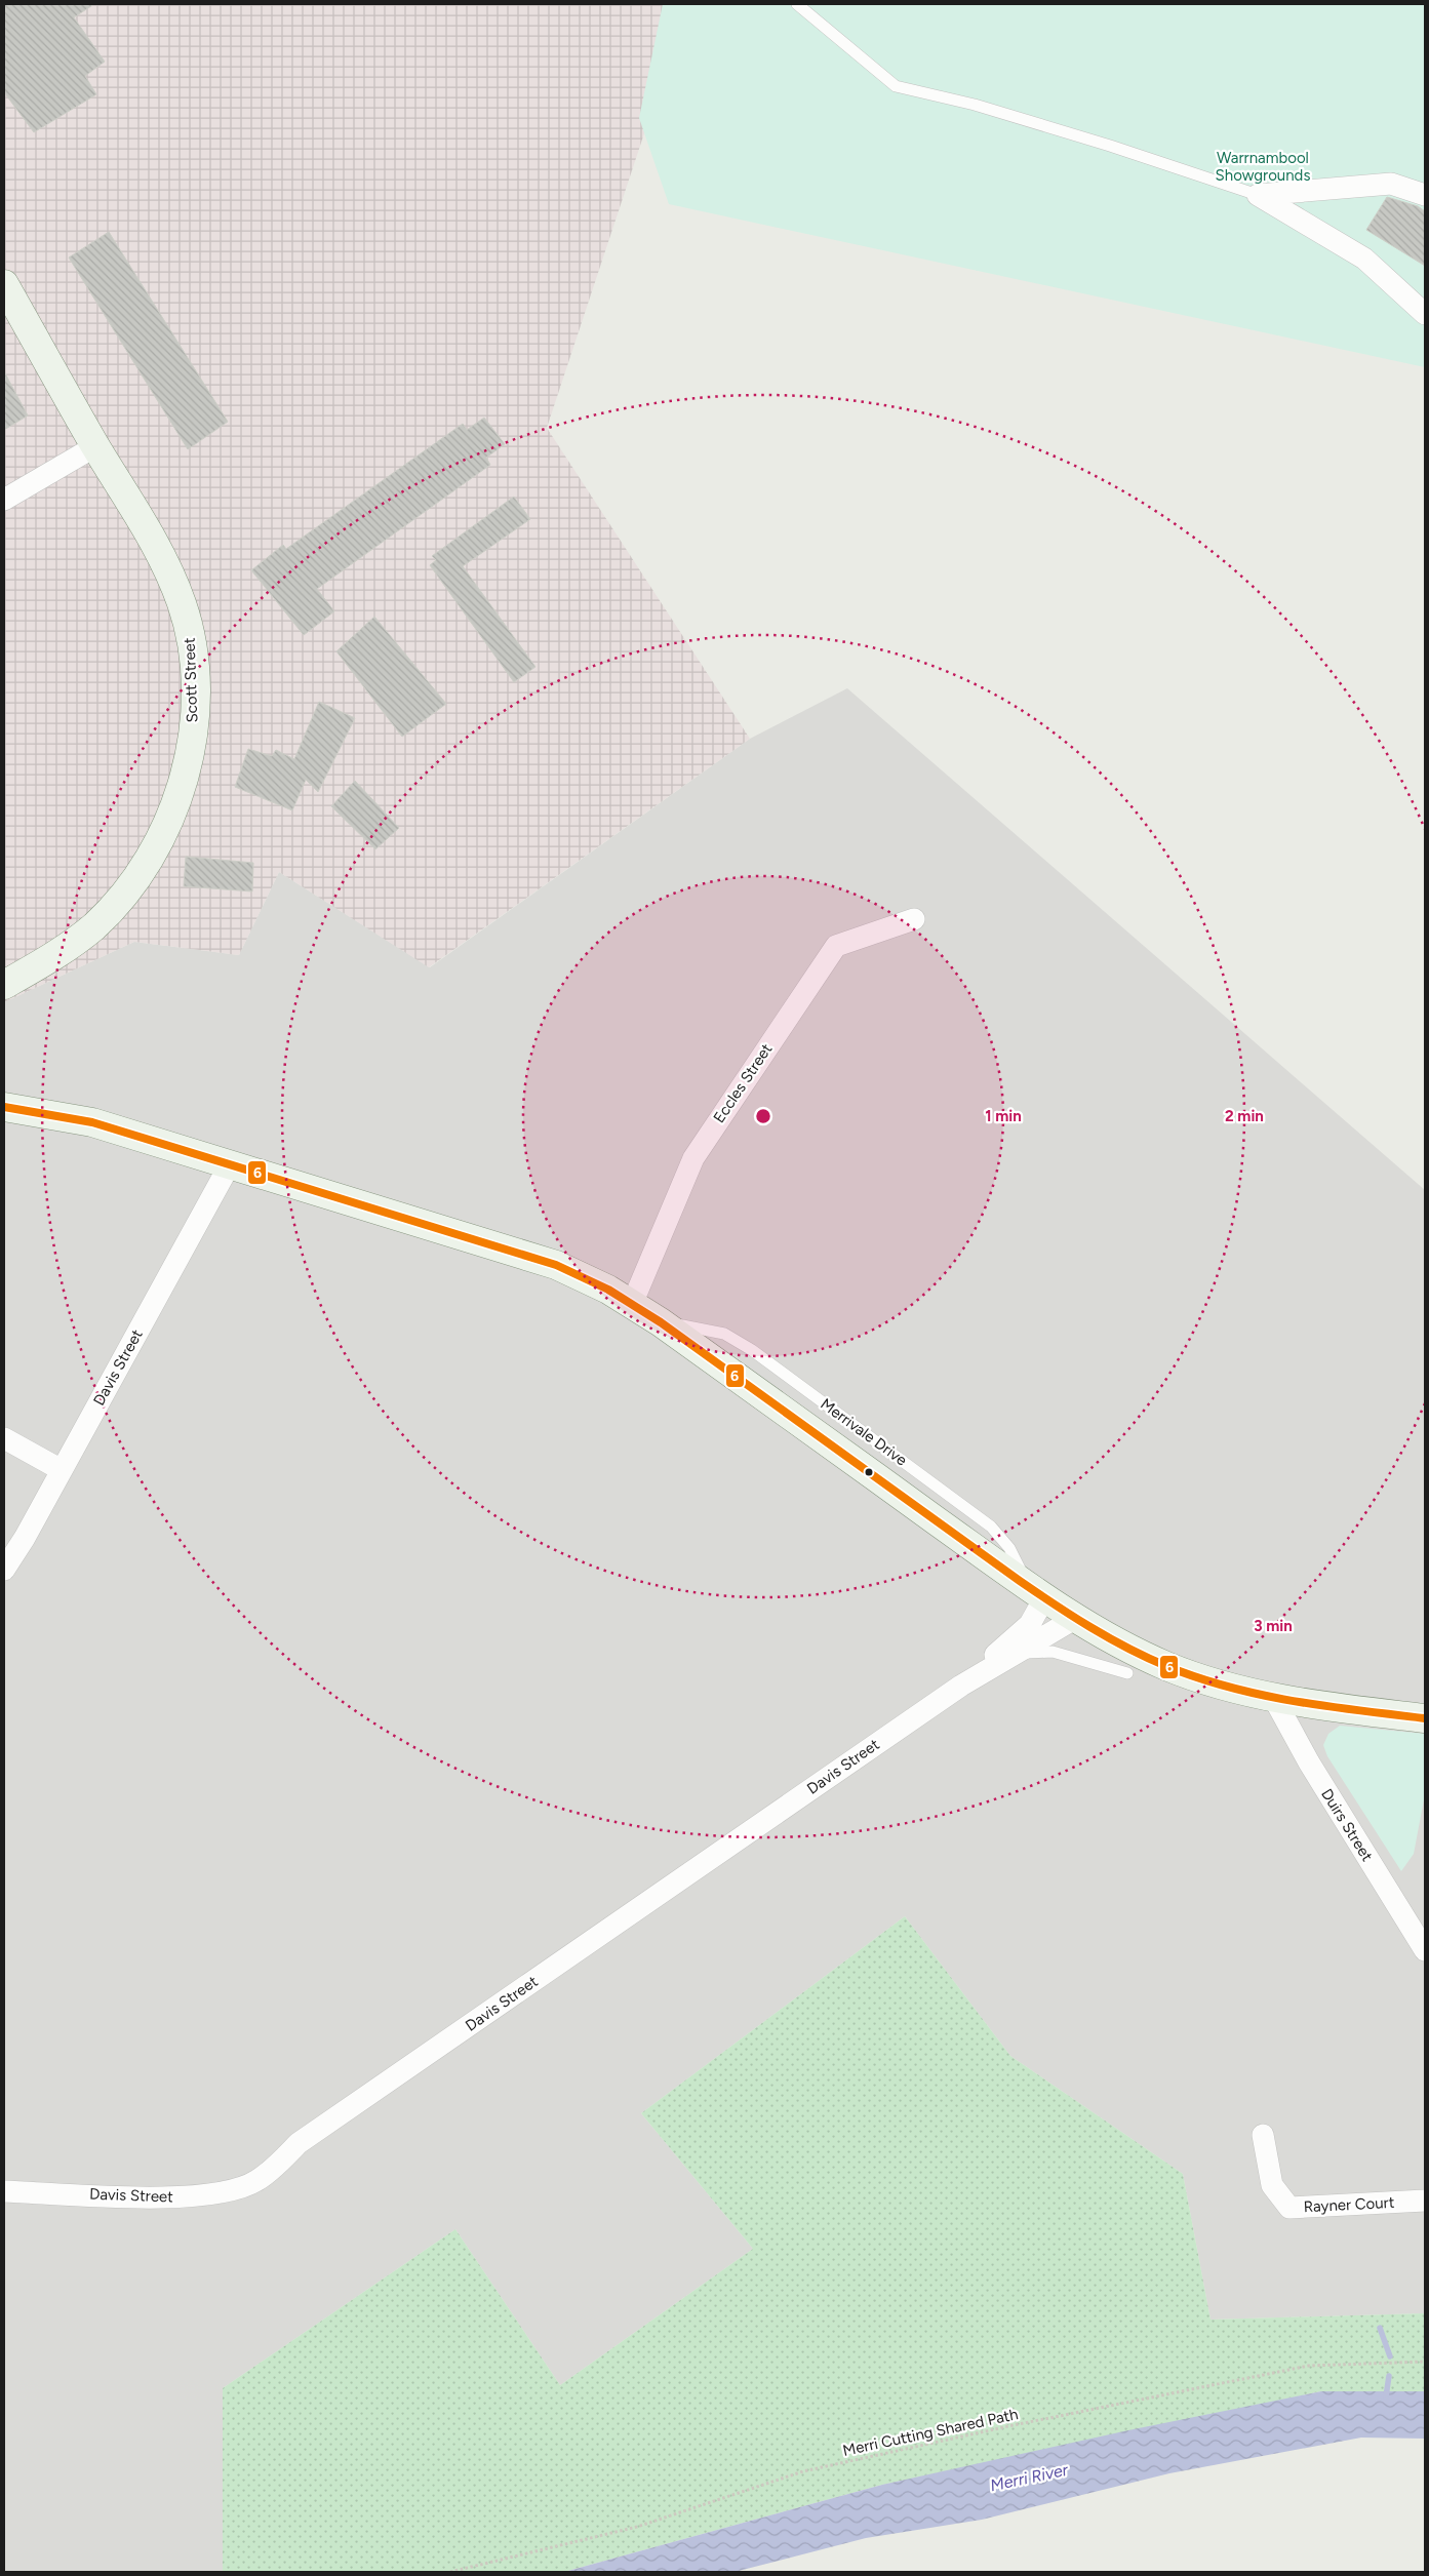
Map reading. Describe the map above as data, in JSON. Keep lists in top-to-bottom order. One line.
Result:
{"streets":{"street":["Scott Street","Eccles Street","Davis Street","Merrivale Drive","Duirs Street","Rayner Court"],"path":["Merri Cutting Shared Path"]},"crossings":[["Eccles Street","Merrivale Drive"],["Davis Street","Merrivale Drive"],["Merrivale Drive","Duirs Street"]],"water":["Merri River"],"parks":["Warrnambool Showgrounds"],"lines":["transit line 6"],"rings":["1 min","2 min","3 min"]}
